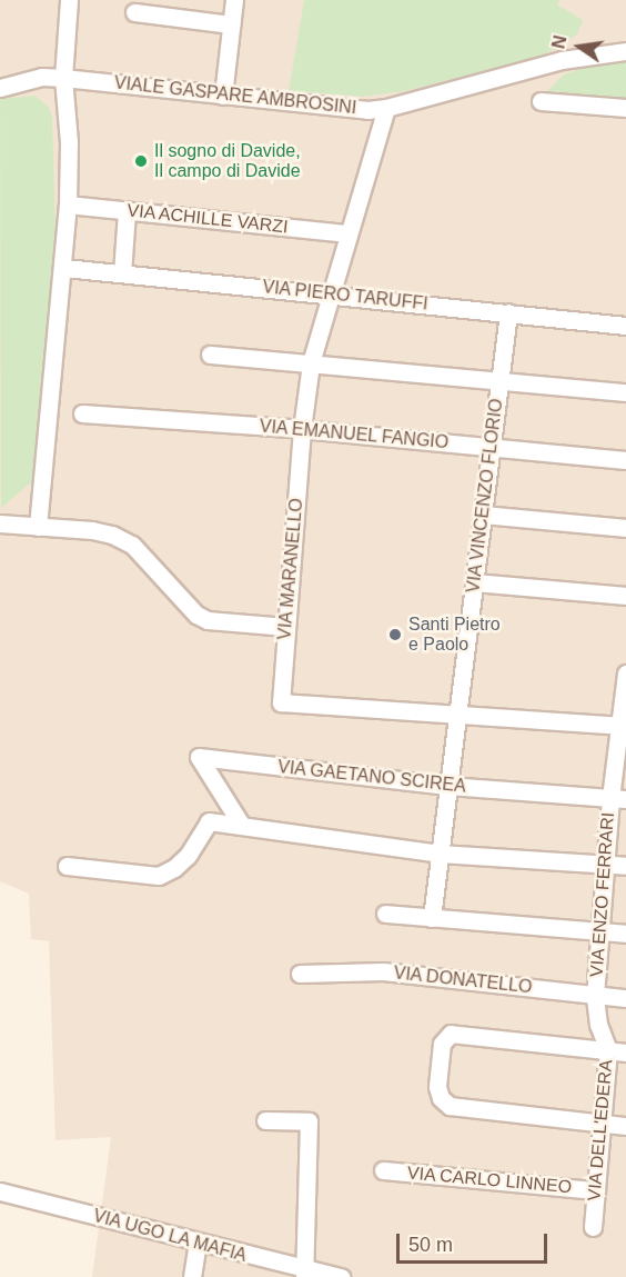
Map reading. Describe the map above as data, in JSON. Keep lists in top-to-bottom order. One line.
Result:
{"streets":{"street":["VIALE GASPARE AMBROSINI","VIA ACHILLE VARZI","VIA PIERO TARUFFI","VIA EMANUEL FANGIO","VIA VINCENZO FLORIO","VIA MARANELLO","VIA GAETANO SCIREA","VIA ENZO FERRARI","VIA DONATELLO","VIA DELL'EDERA","VIA CARLO LINNEO","VIA UGO LA MAFIA"]},"crossings":[["VIALE GASPARE AMBROSINI","VIA MARANELLO"],["VIA ACHILLE VARZI","VIA MARANELLO"],["VIA PIERO TARUFFI","VIA VINCENZO FLORIO"],["VIA PIERO TARUFFI","VIA MARANELLO"],["VIA EMANUEL FANGIO","VIA VINCENZO FLORIO"],["VIA EMANUEL FANGIO","VIA MARANELLO"],["VIA VINCENZO FLORIO","VIA MARANELLO"],["VIA VINCENZO FLORIO","VIA GAETANO SCIREA"],["VIA MARANELLO","VIA ENZO FERRARI"],["VIA GAETANO SCIREA","VIA ENZO FERRARI"],["VIA ENZO FERRARI","VIA DONATELLO"],["VIA ENZO FERRARI","VIA DELL'EDERA"],["VIA DONATELLO","VIA DELL'EDERA"],["VIA DELL'EDERA","VIA CARLO LINNEO"]],"places":["Il sogno di Davide, Il campo di Davide","Santi Pietro e Paolo"],"scale_bar":"50 m","north":"left"}
